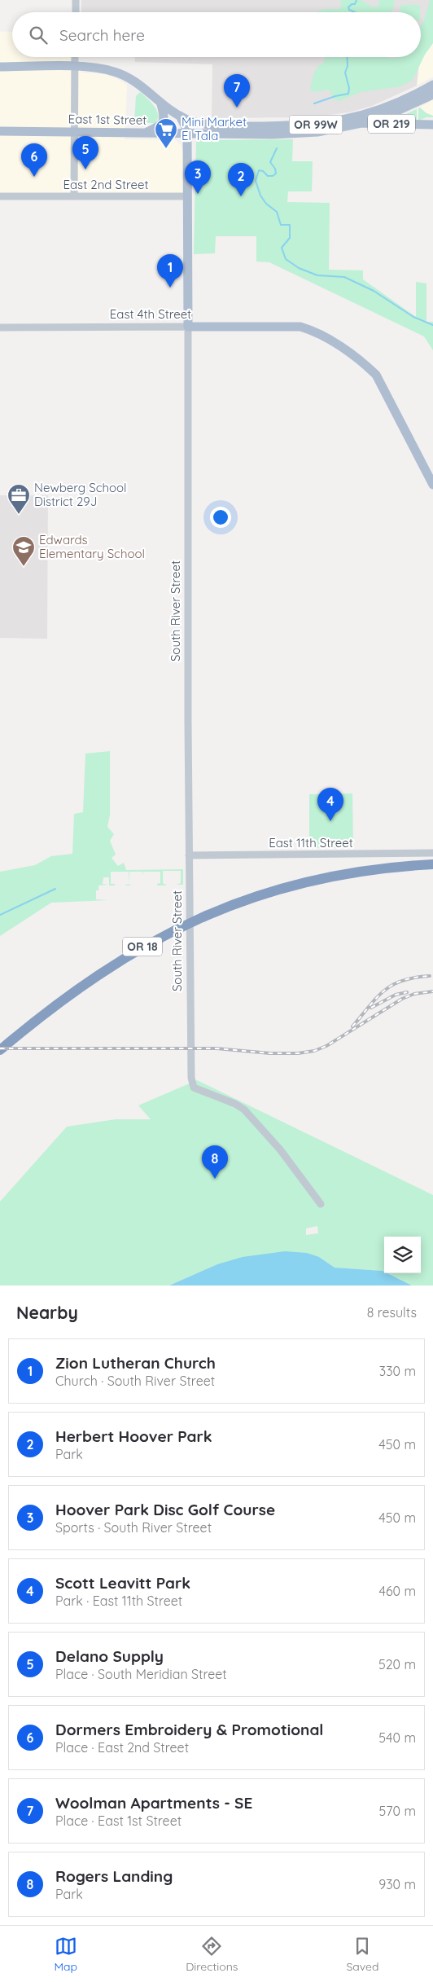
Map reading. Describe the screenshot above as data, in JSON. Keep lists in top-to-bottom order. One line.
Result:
{"streets":{"highway":["OR 18"],"main road":["East 1st Street","OR 219","OR 99W","East 4th Street","South River Street"],"street":["East 2nd Street","East 11th Street"]},"crossings":[["East 1st Street","OR 99W"],["East 1st Street","South River Street"],["East 2nd Street","South River Street"],["East 4th Street","South River Street"],["South River Street","East 11th Street"]],"places":{"supermarket":["Mini Market El Tala"],"office":["Newberg School District 29J"],"school or university":["Edwards Elementary School"]},"page":{"search":"Search here","pins":["7","5","6","3","2","1","4","8"],"heading":["Nearby","8 results"],"list":[{"mark":"1","name":"Zion Lutheran Church","note":"Church · South River Street","value":"330 m"},{"mark":"2","name":"Herbert Hoover Park","note":"Park","value":"450 m"},{"mark":"3","name":"Hoover Park Disc Golf Course","note":"Sports · South River Street","value":"450 m"},{"mark":"4","name":"Scott Leavitt Park","note":"Park · East 11th Street","value":"460 m"},{"mark":"5","name":"Delano Supply","note":"Place · South Meridian Street","value":"520 m"},{"mark":"6","name":"Dormers Embroidery & Promotional","note":"Place · East 2nd Street","value":"540 m"},{"mark":"7","name":"Woolman Apartments - SE","note":"Place · East 1st Street","value":"570 m"},{"mark":"8","name":"Rogers Landing","note":"Park","value":"930 m"}],"nav":["Map","Directions","Saved"]}}
